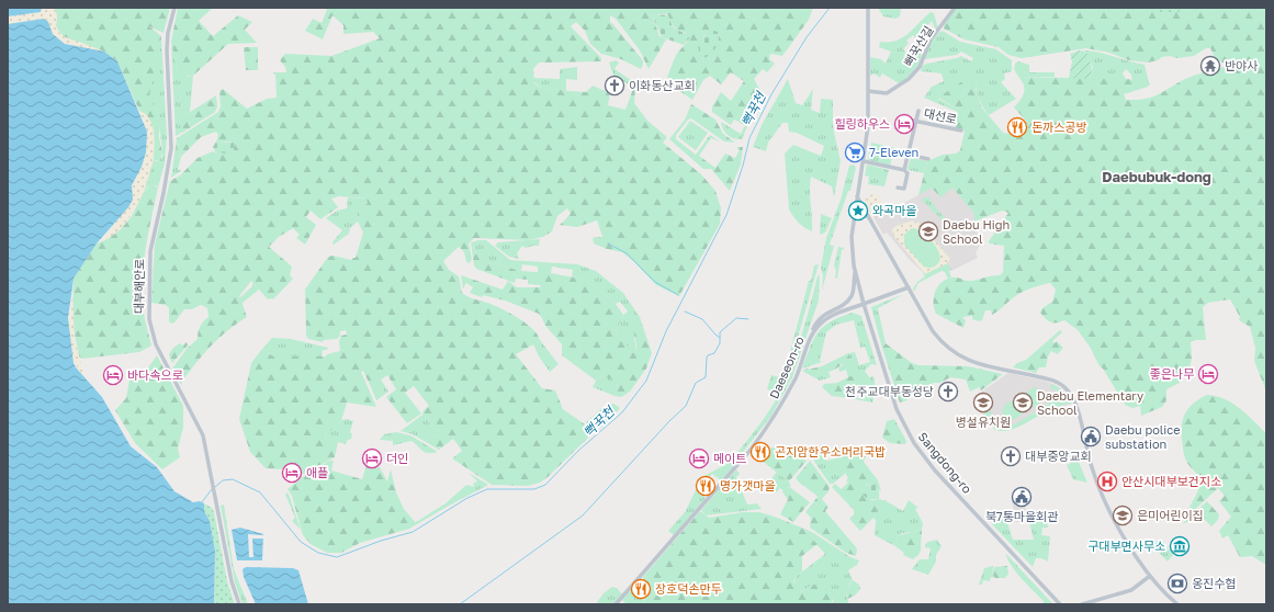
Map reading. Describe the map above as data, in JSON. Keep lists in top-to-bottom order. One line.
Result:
{"streets":{"street":["뻐꾹산길","대선로","대부해안로","Daeseon-ro","Sangdong-ro"]},"crossings":[["Daeseon-ro","Sangdong-ro"]],"districts":["Daebubuk-dong"],"water":["뻑꾹천"],"places":{"temple":["반야사"],"church":["이화동산교회","천주교대부동성당","대부중앙교회"],"hotel":["힐링하우스","좋은나무","바다속으로","더인","메이트","애플"],"restaurant":["돈까스공방","곤지암한우소머리국밥","명가갯마을","장호덕손만두"],"supermarket":["7-Eleven"],"place":["와곡마을"],"school or university":["Daebu High School","병설유치원","Daebu Elementary School","은미어린이집"],"public building":["Daebu police substation","북7통마을회관"],"hospital":["안산시대부보건지소"],"museum":["구대부면사무소"],"bank":["옹진수협"]}}
